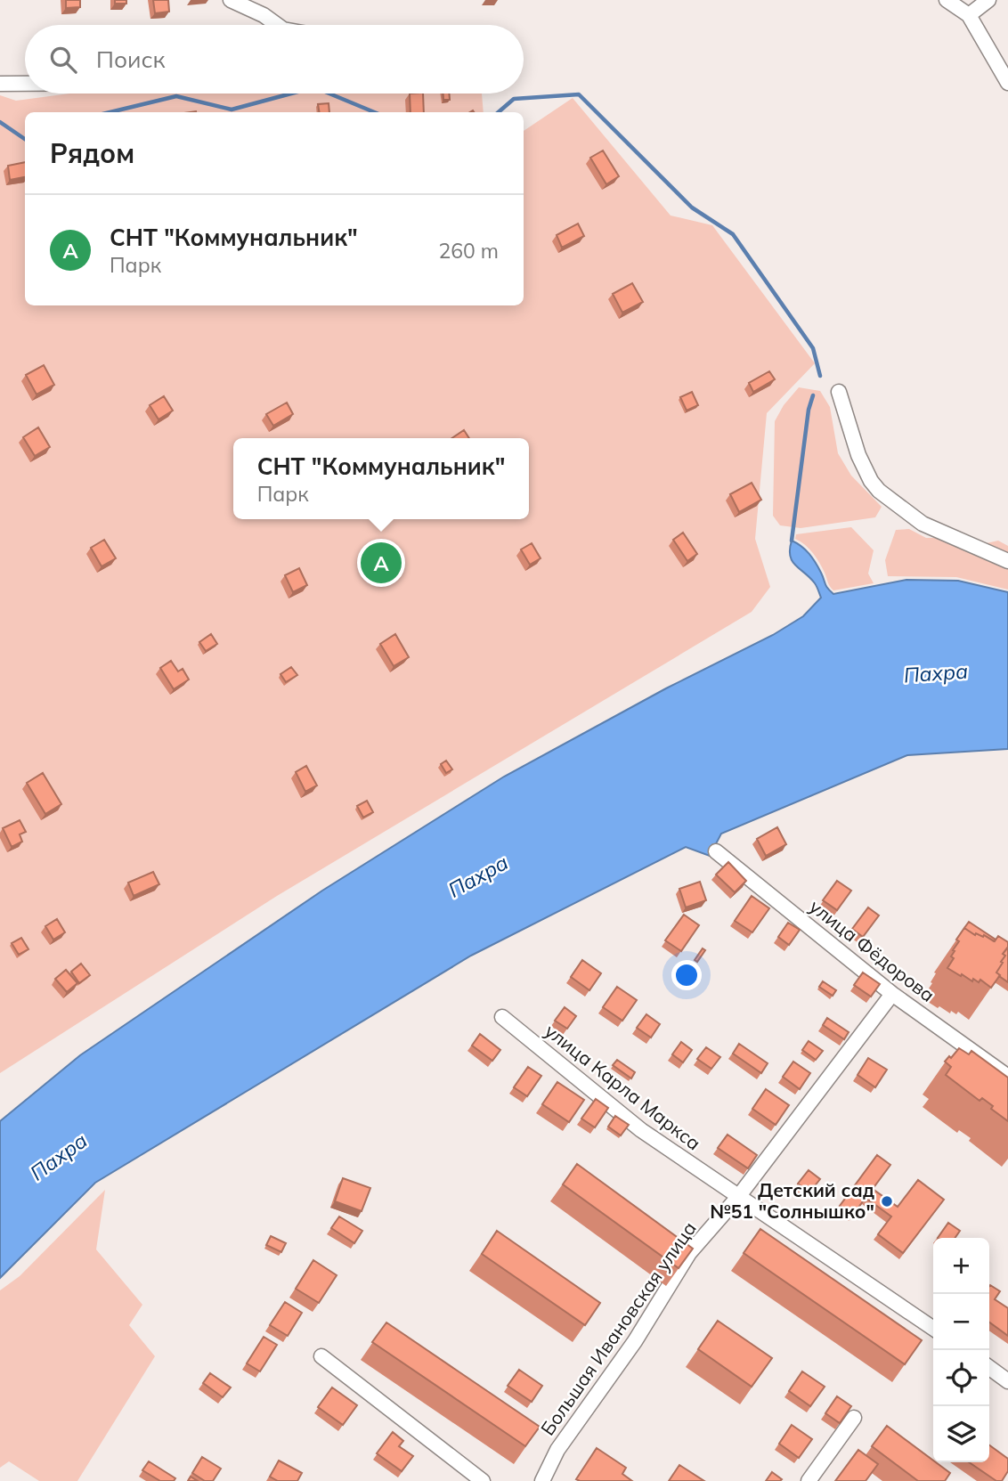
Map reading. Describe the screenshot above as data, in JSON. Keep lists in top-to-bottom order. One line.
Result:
{"streets":{"street":["улица Фёдорова","улица Карла Маркса","Большая Ивановская улица"]},"crossings":[["улица Фёдорова","Большая Ивановская улица"],["улица Карла Маркса","Большая Ивановская улица"]],"water":["Пахра"],"places":["Детский сад №51 \"Солнышко\""],"page":{"search":"Поиск","heading":"Рядом","list":[{"mark":"A","name":"СНТ \"Коммунальник\"","note":"Парк","value":"260 m"}],"popup":["СНТ \"Коммунальник\"","Парк"],"pins":"A","map_buttons":["+","−"]}}
